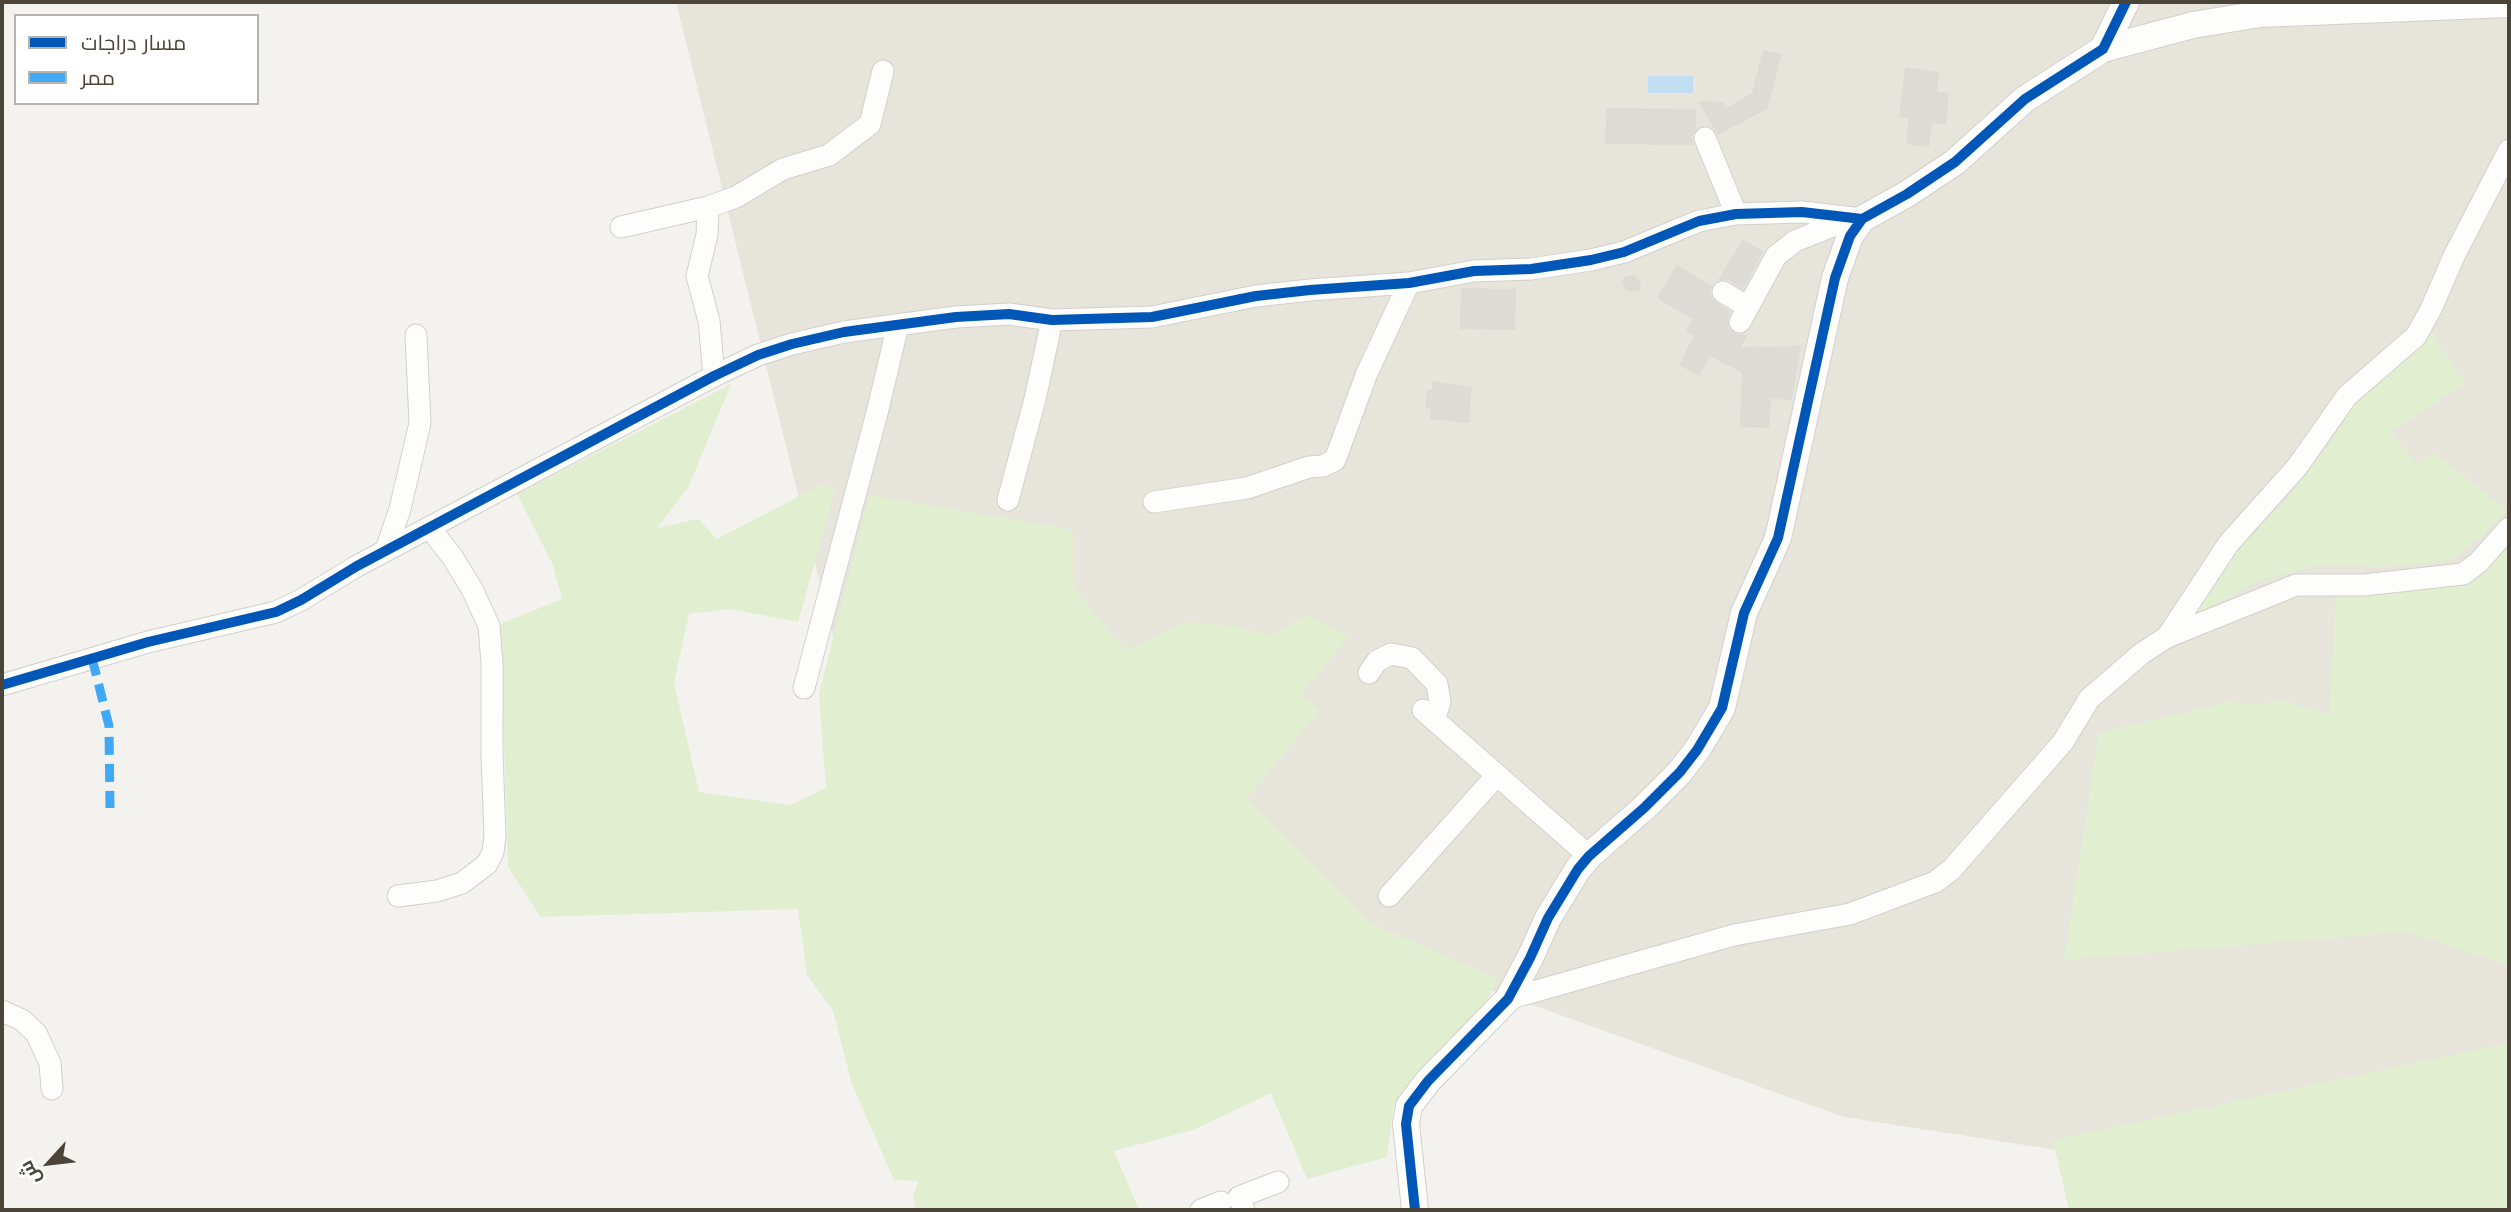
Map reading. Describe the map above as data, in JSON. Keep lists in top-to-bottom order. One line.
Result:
{"legend":["مسار دراجات","ممر"],"north":"bottom left"}
